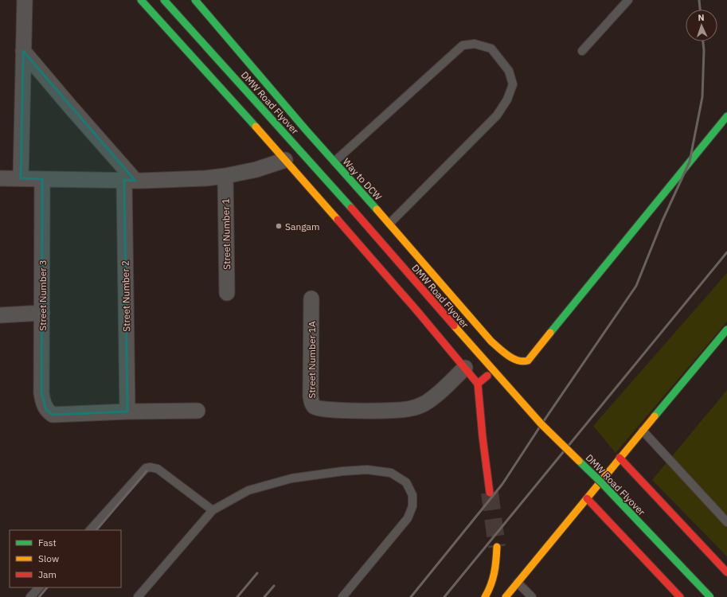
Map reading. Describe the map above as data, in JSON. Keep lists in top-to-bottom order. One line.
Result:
{"streets":{"street":["DMW Road Flyover","Way to DCW","Street Number 1","Street Number 3","Street Number 2","Street Number 1A"]},"crossings":[["Street Number 3","Street Number 2"]],"places":["Sangam"],"legend":["Fast","Slow","Jam"],"north":"top"}
